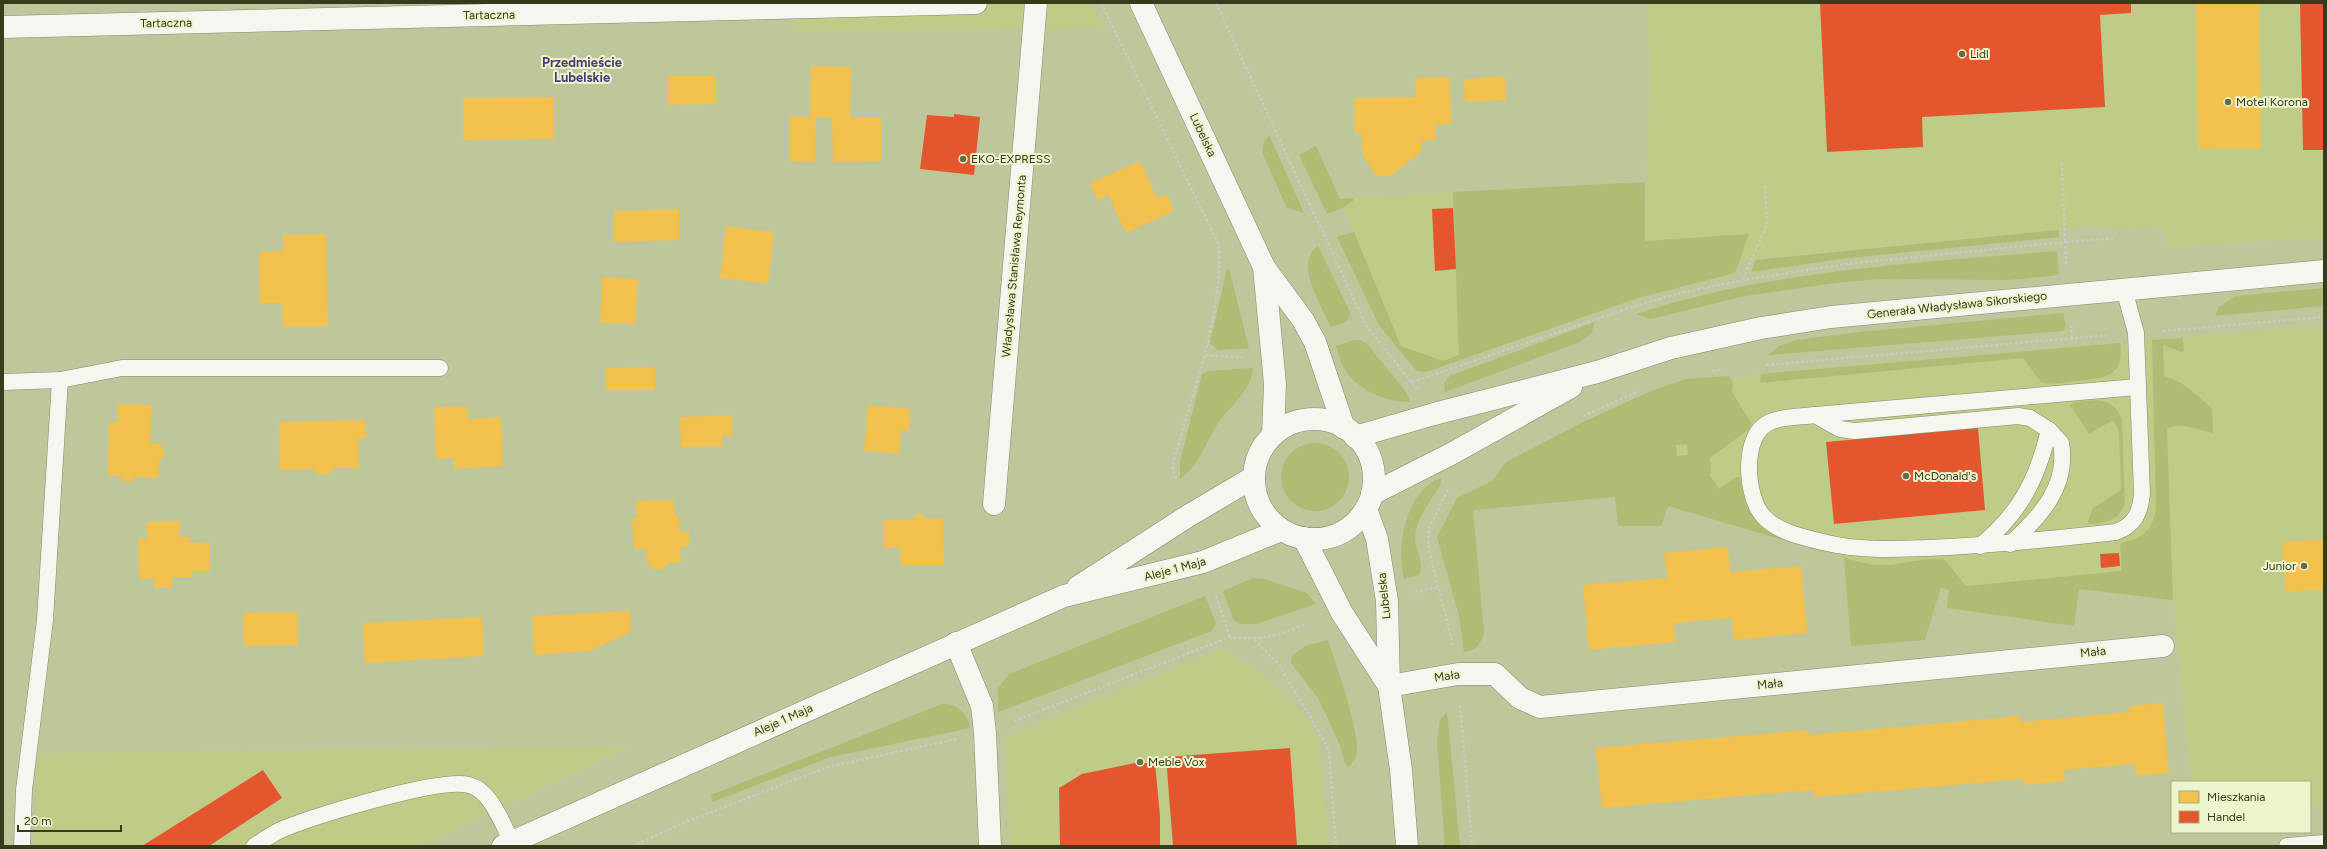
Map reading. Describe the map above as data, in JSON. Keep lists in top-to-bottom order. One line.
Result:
{"streets":{"street":["Tartaczna","Lubelska","Władysława Stanisława Reymonta","Generała Władysława Sikorskiego","Aleje 1 Maja","Mała"]},"crossings":[["Lubelska","Aleje 1 Maja"],["Lubelska","Mała"]],"districts":["Przedmieście Lubelskie"],"places":["Lidl","Motel Korona","EKO-EXPRESS","McDonald's","Junior","Meble Vox"],"legend":["Mieszkania","Handel"],"scale_bar":"20 m"}
